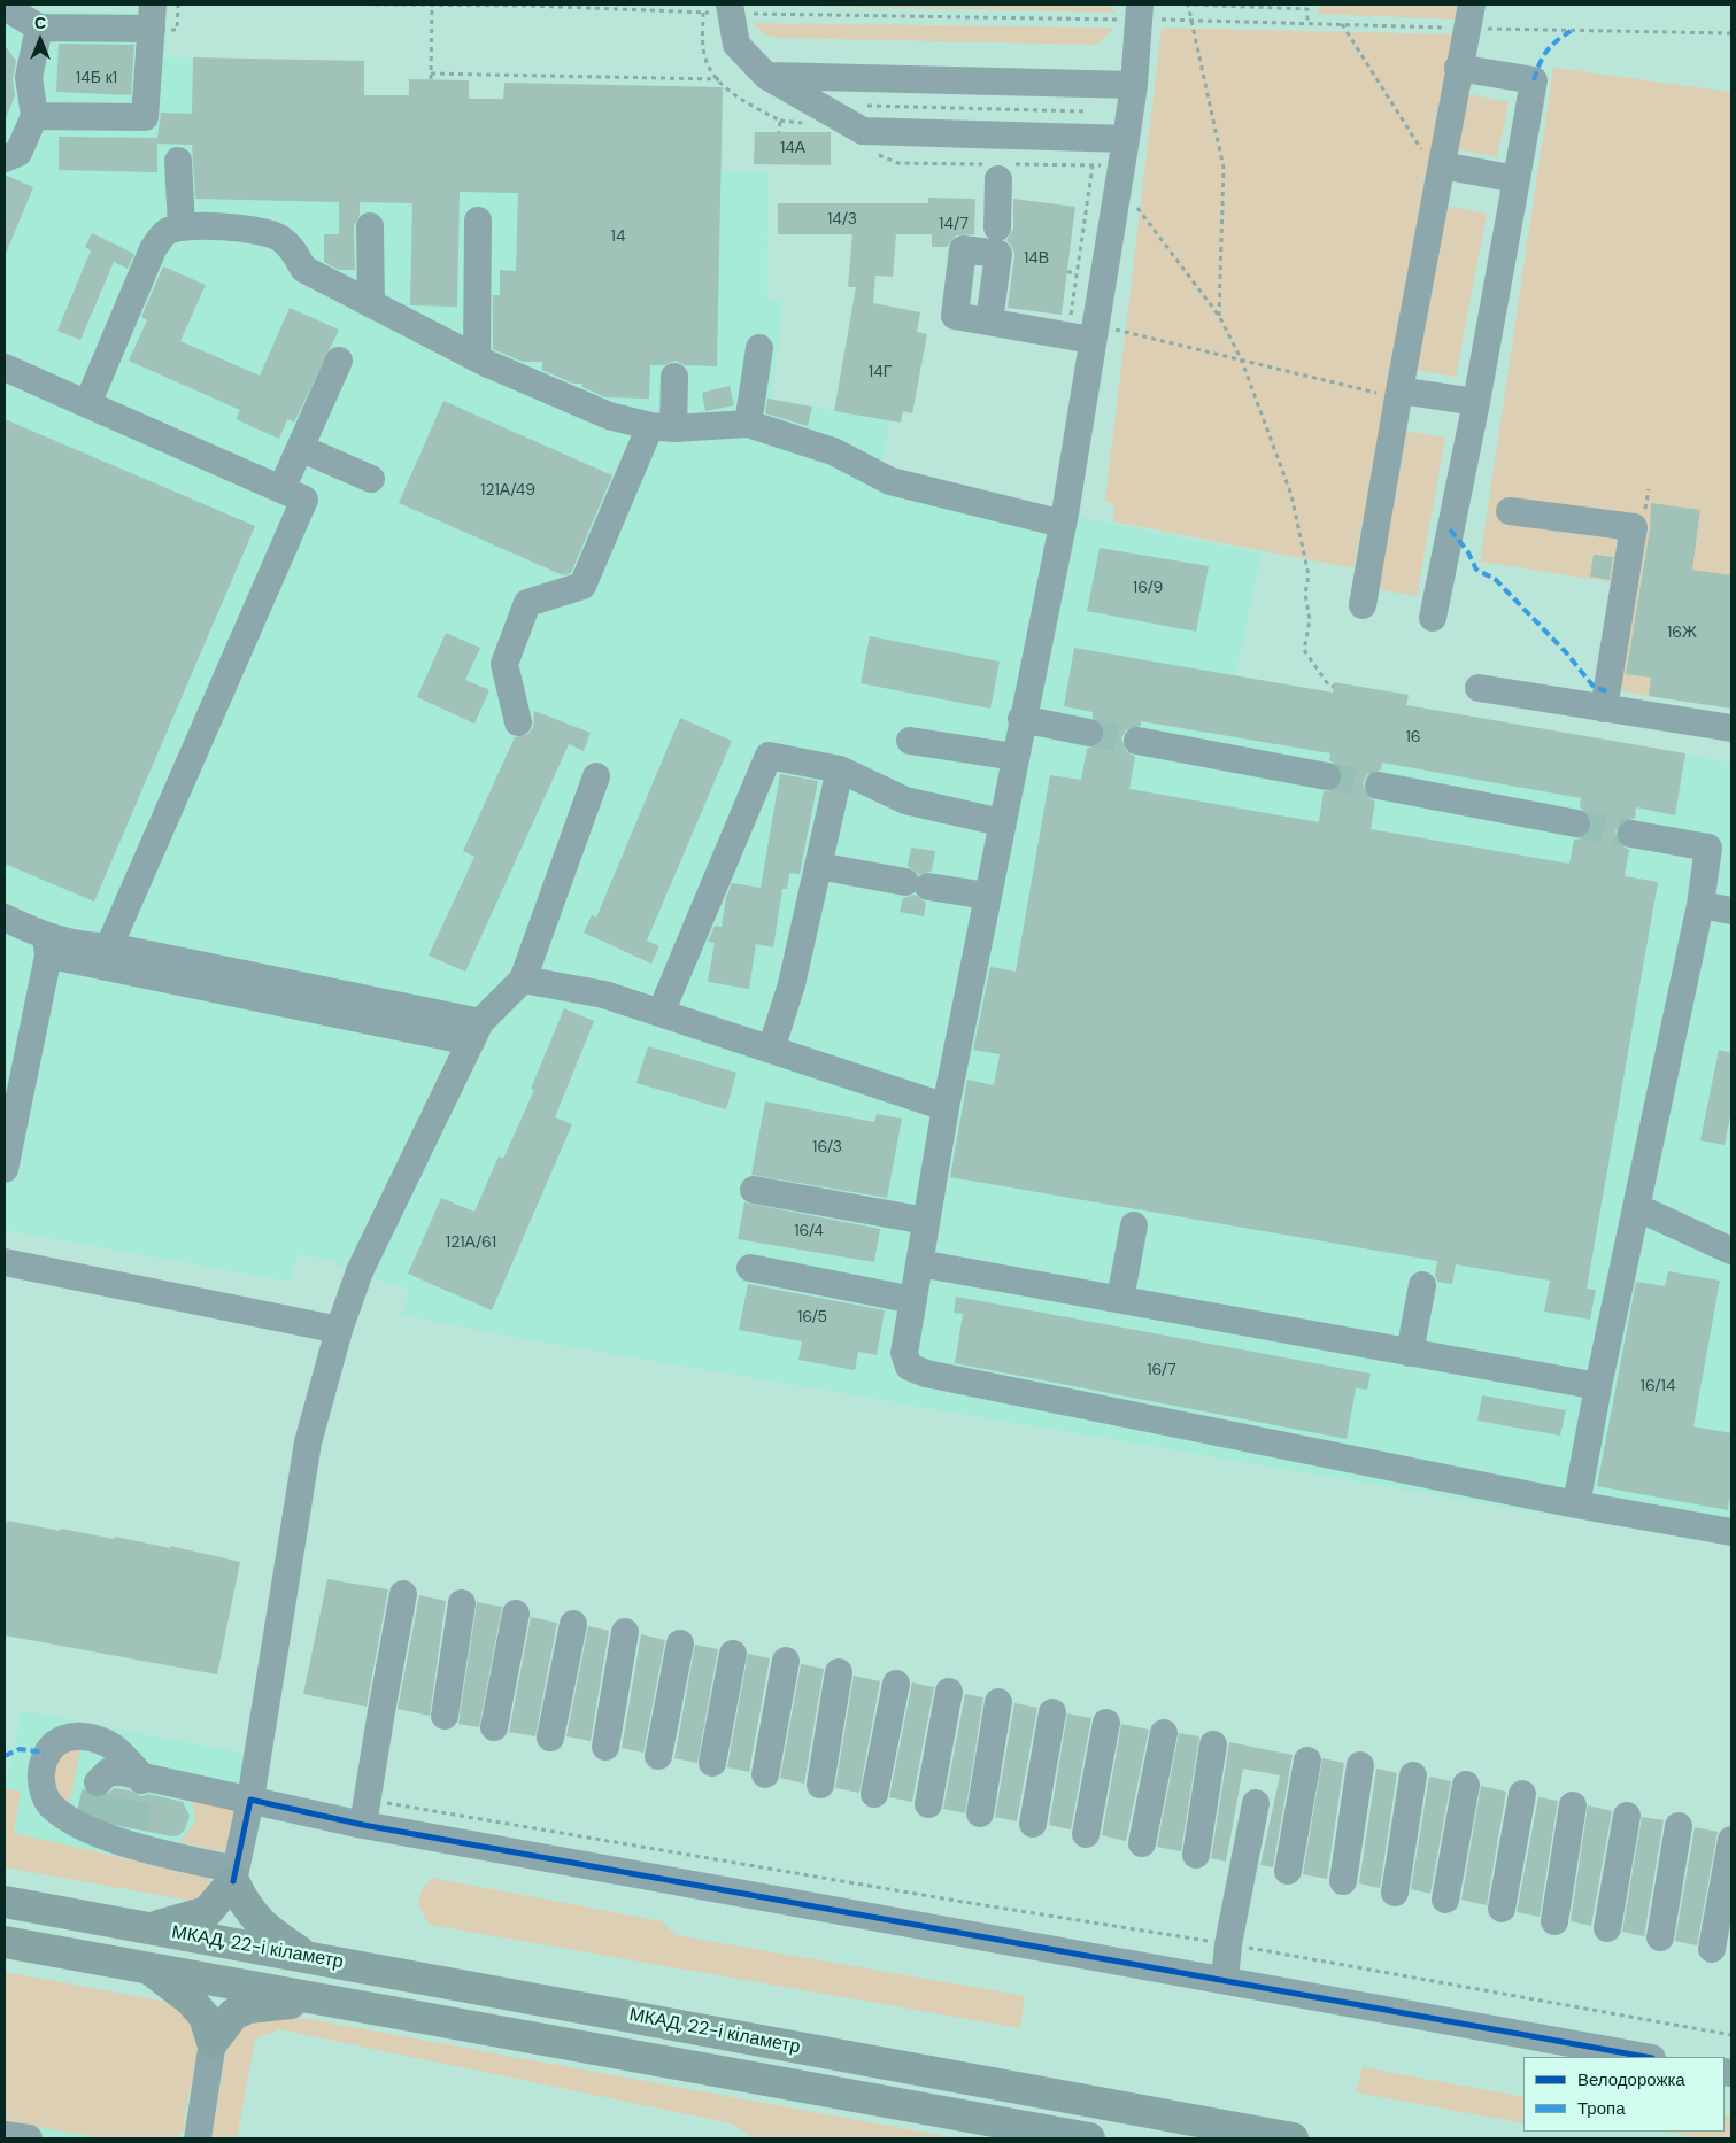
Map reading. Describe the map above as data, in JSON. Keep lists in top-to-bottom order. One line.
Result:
{"streets":{"highway":["МКАД, 22-і кіламетр"]},"house_numbers":["14Б к1","14А","14/3","14/7","14","14В","14Г","121А/49","16/9","16Ж","16","16/3","16/4","121А/61","16/5","16/7","16/14"],"legend":["Велодорожка","Тропа"],"north":"top"}
